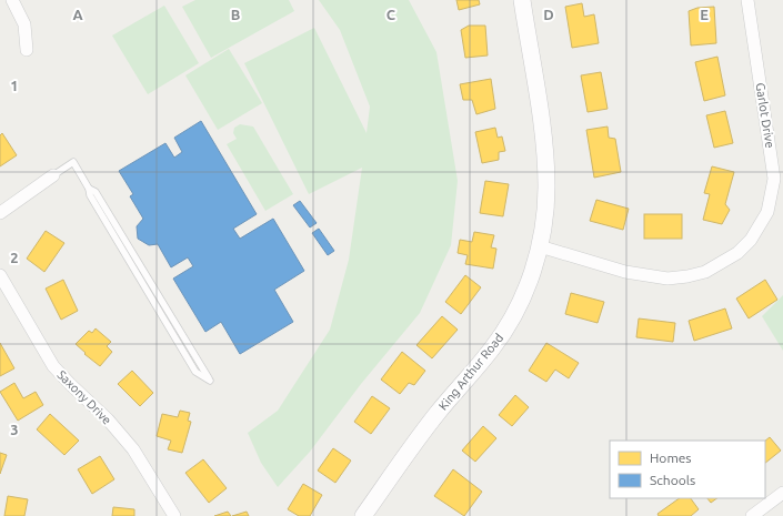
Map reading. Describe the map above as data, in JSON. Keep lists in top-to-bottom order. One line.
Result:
{"streets":{"street":["Garlot Drive","King Arthur Road","Saxony Drive"]},"crossings":[["Garlot Drive","King Arthur Road"]],"legend":["Homes","Schools"],"grid":{"columns":["A","B","C","D","E"],"rows":["1","2","3"]}}
